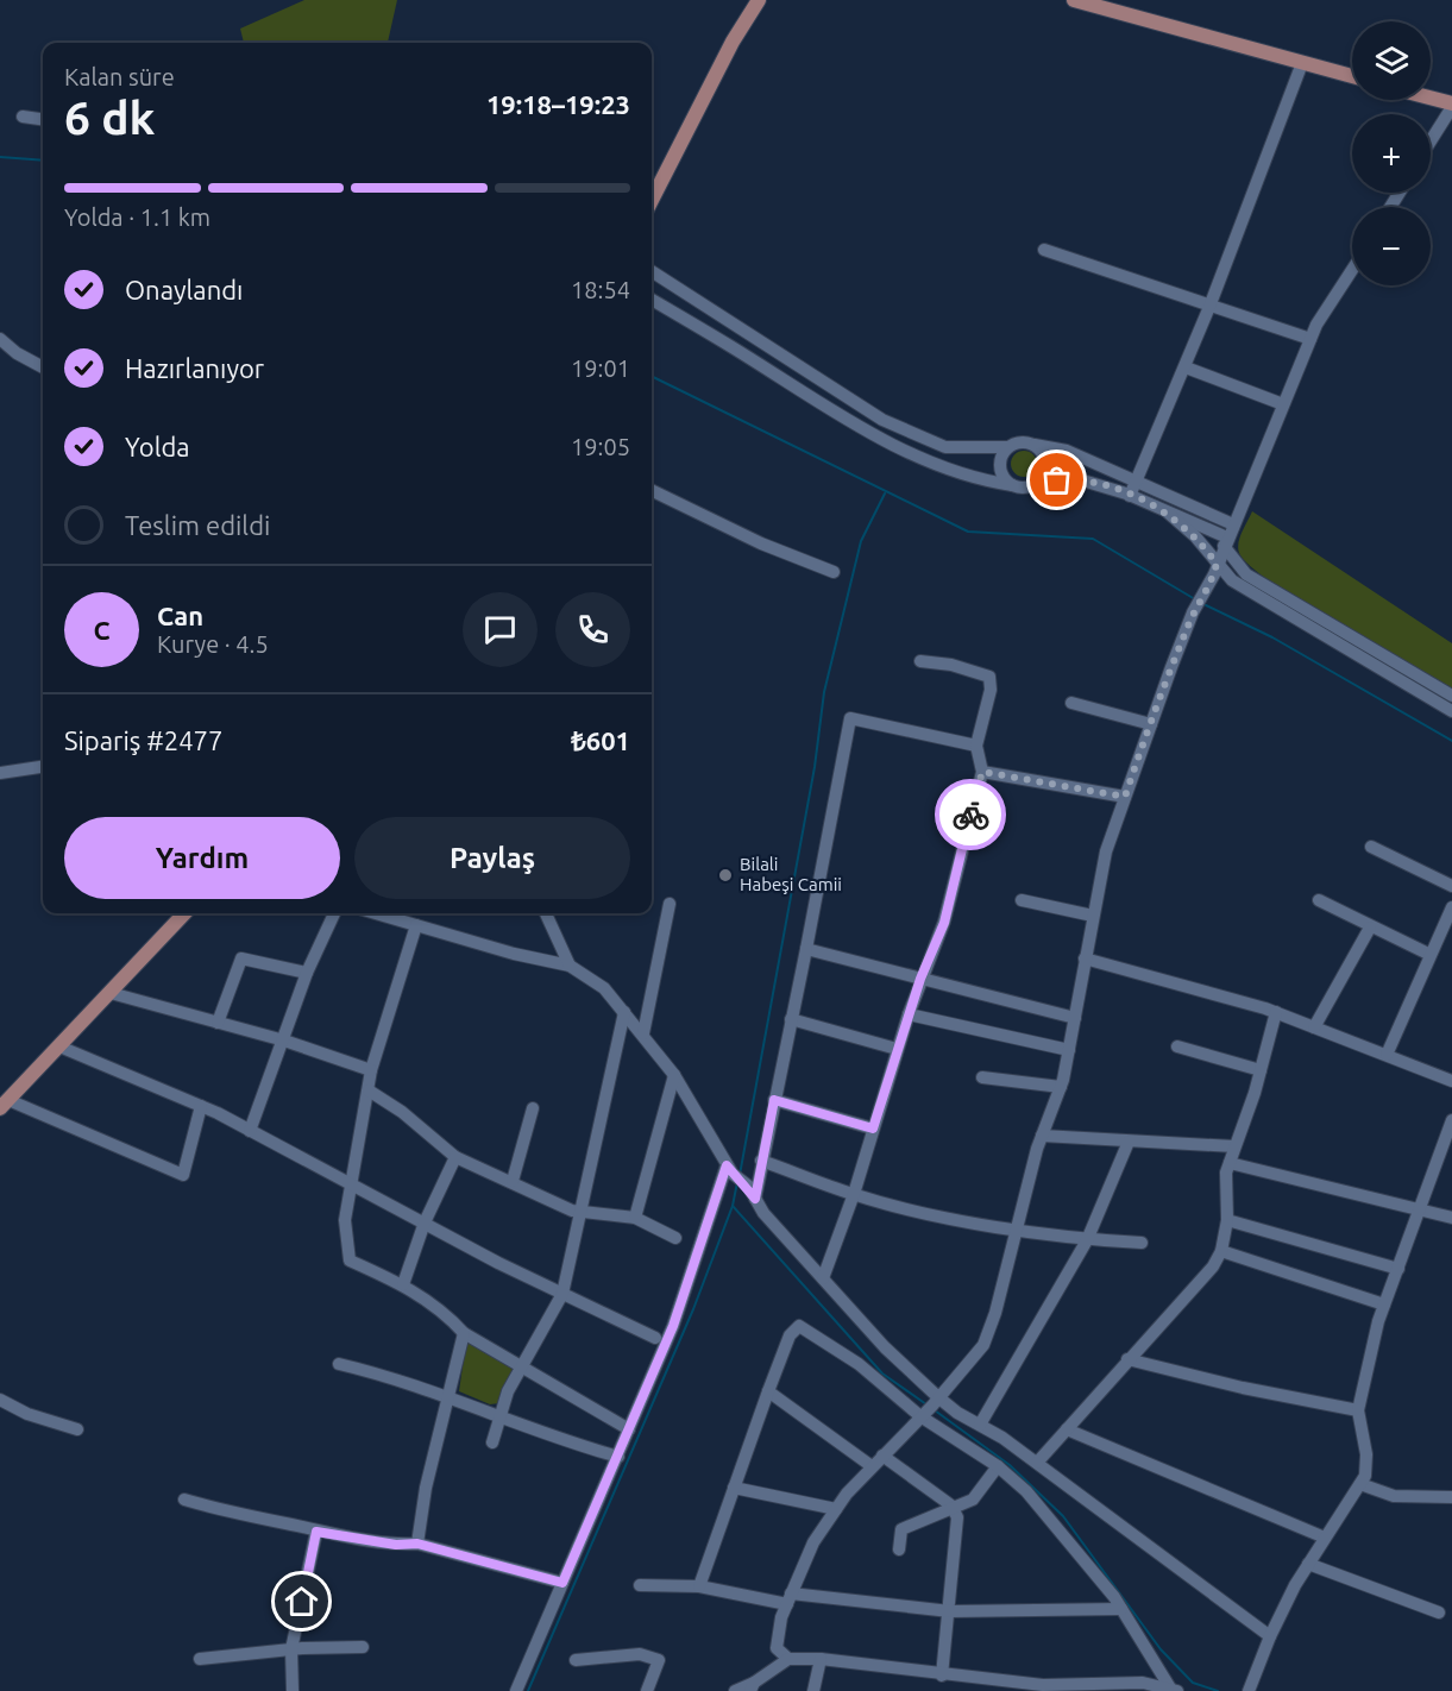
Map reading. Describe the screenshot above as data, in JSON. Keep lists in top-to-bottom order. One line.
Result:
{"places":["Bilali Habeşi Camii"],"page":{"map_buttons":["+","−"],"heading":["6 dk","Kalan süre","19:18–19:23"],"panel":["Can","Kurye · 4.5","Sipariş #2477","₺601"],"bar":"Yolda · 1.1 km","list":[["Onaylandı","18:54"],["Hazırlanıyor","19:01"],["Yolda","19:05"],"Teslim edildi"],"round":"C","buttons":["Yardım","Paylaş"]}}
